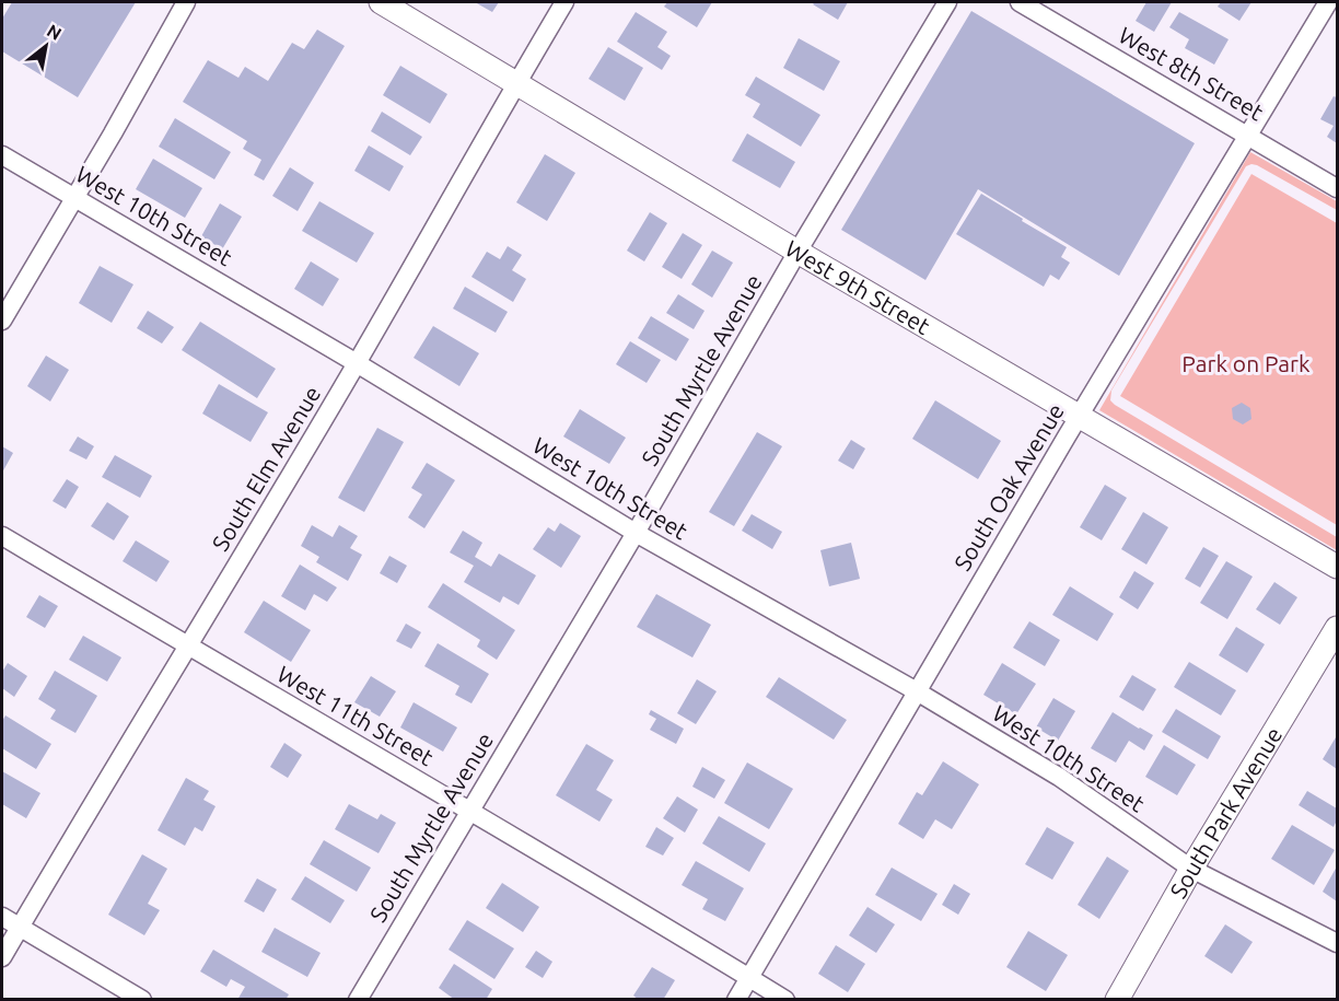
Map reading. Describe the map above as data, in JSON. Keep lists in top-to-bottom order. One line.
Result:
{"streets":{"street":["West 8th Street","West 10th Street","West 9th Street","South Myrtle Avenue","South Elm Avenue","South Oak Avenue","West 11th Street","South Park Avenue"]},"crossings":[["West 8th Street","South Oak Avenue"],["West 10th Street","South Myrtle Avenue"],["West 10th Street","South Elm Avenue"],["West 10th Street","South Oak Avenue"],["West 10th Street","South Park Avenue"],["West 9th Street","South Myrtle Avenue"],["West 9th Street","South Elm Avenue"],["West 9th Street","South Oak Avenue"],["South Myrtle Avenue","West 11th Street"],["South Elm Avenue","West 11th Street"],["South Oak Avenue","West 11th Street"]],"parks":["Park on Park"],"north":"top right"}
